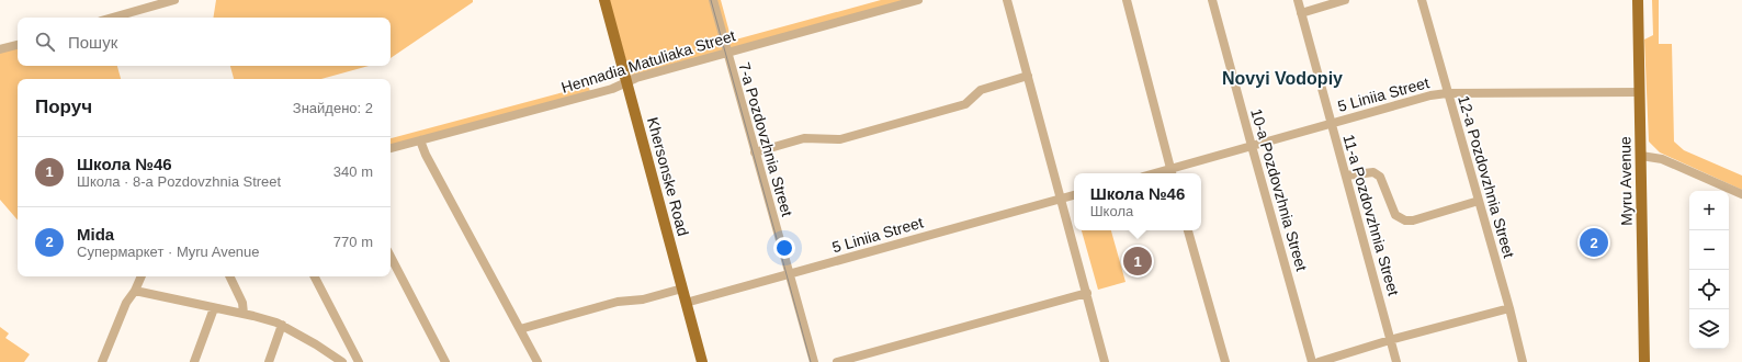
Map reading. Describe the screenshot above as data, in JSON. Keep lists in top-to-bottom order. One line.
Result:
{"streets":{"main road":["Khersonske Road","Myru Avenue"],"street":["Hennadia Matuliaka Street","5 Liniia Street","7-a Pozdovzhnia Street","12-a Pozdovzhnia Street","10-a Pozdovzhnia Street","11-a Pozdovzhnia Street"]},"crossings":[["Hennadia Matuliaka Street","7-a Pozdovzhnia Street"],["Hennadia Matuliaka Street","Khersonske Road"],["5 Liniia Street","7-a Pozdovzhnia Street"],["5 Liniia Street","Khersonske Road"],["5 Liniia Street","12-a Pozdovzhnia Street"],["5 Liniia Street","Myru Avenue"],["5 Liniia Street","10-a Pozdovzhnia Street"],["5 Liniia Street","11-a Pozdovzhnia Street"]],"districts":["Novyi Vodopiy"],"page":{"search":"Пошук","heading":["Поруч","Знайдено: 2"],"list":[{"mark":"1","name":"Школа №46","note":"Школа · 8-a Pozdovzhnia Street","value":"340 m"},{"mark":"2","name":"Mida","note":"Супермаркет · Myru Avenue","value":"770 m"}],"popup":["Школа №46","Школа"],"map_buttons":["+","−"],"pins":["2","1"]}}
